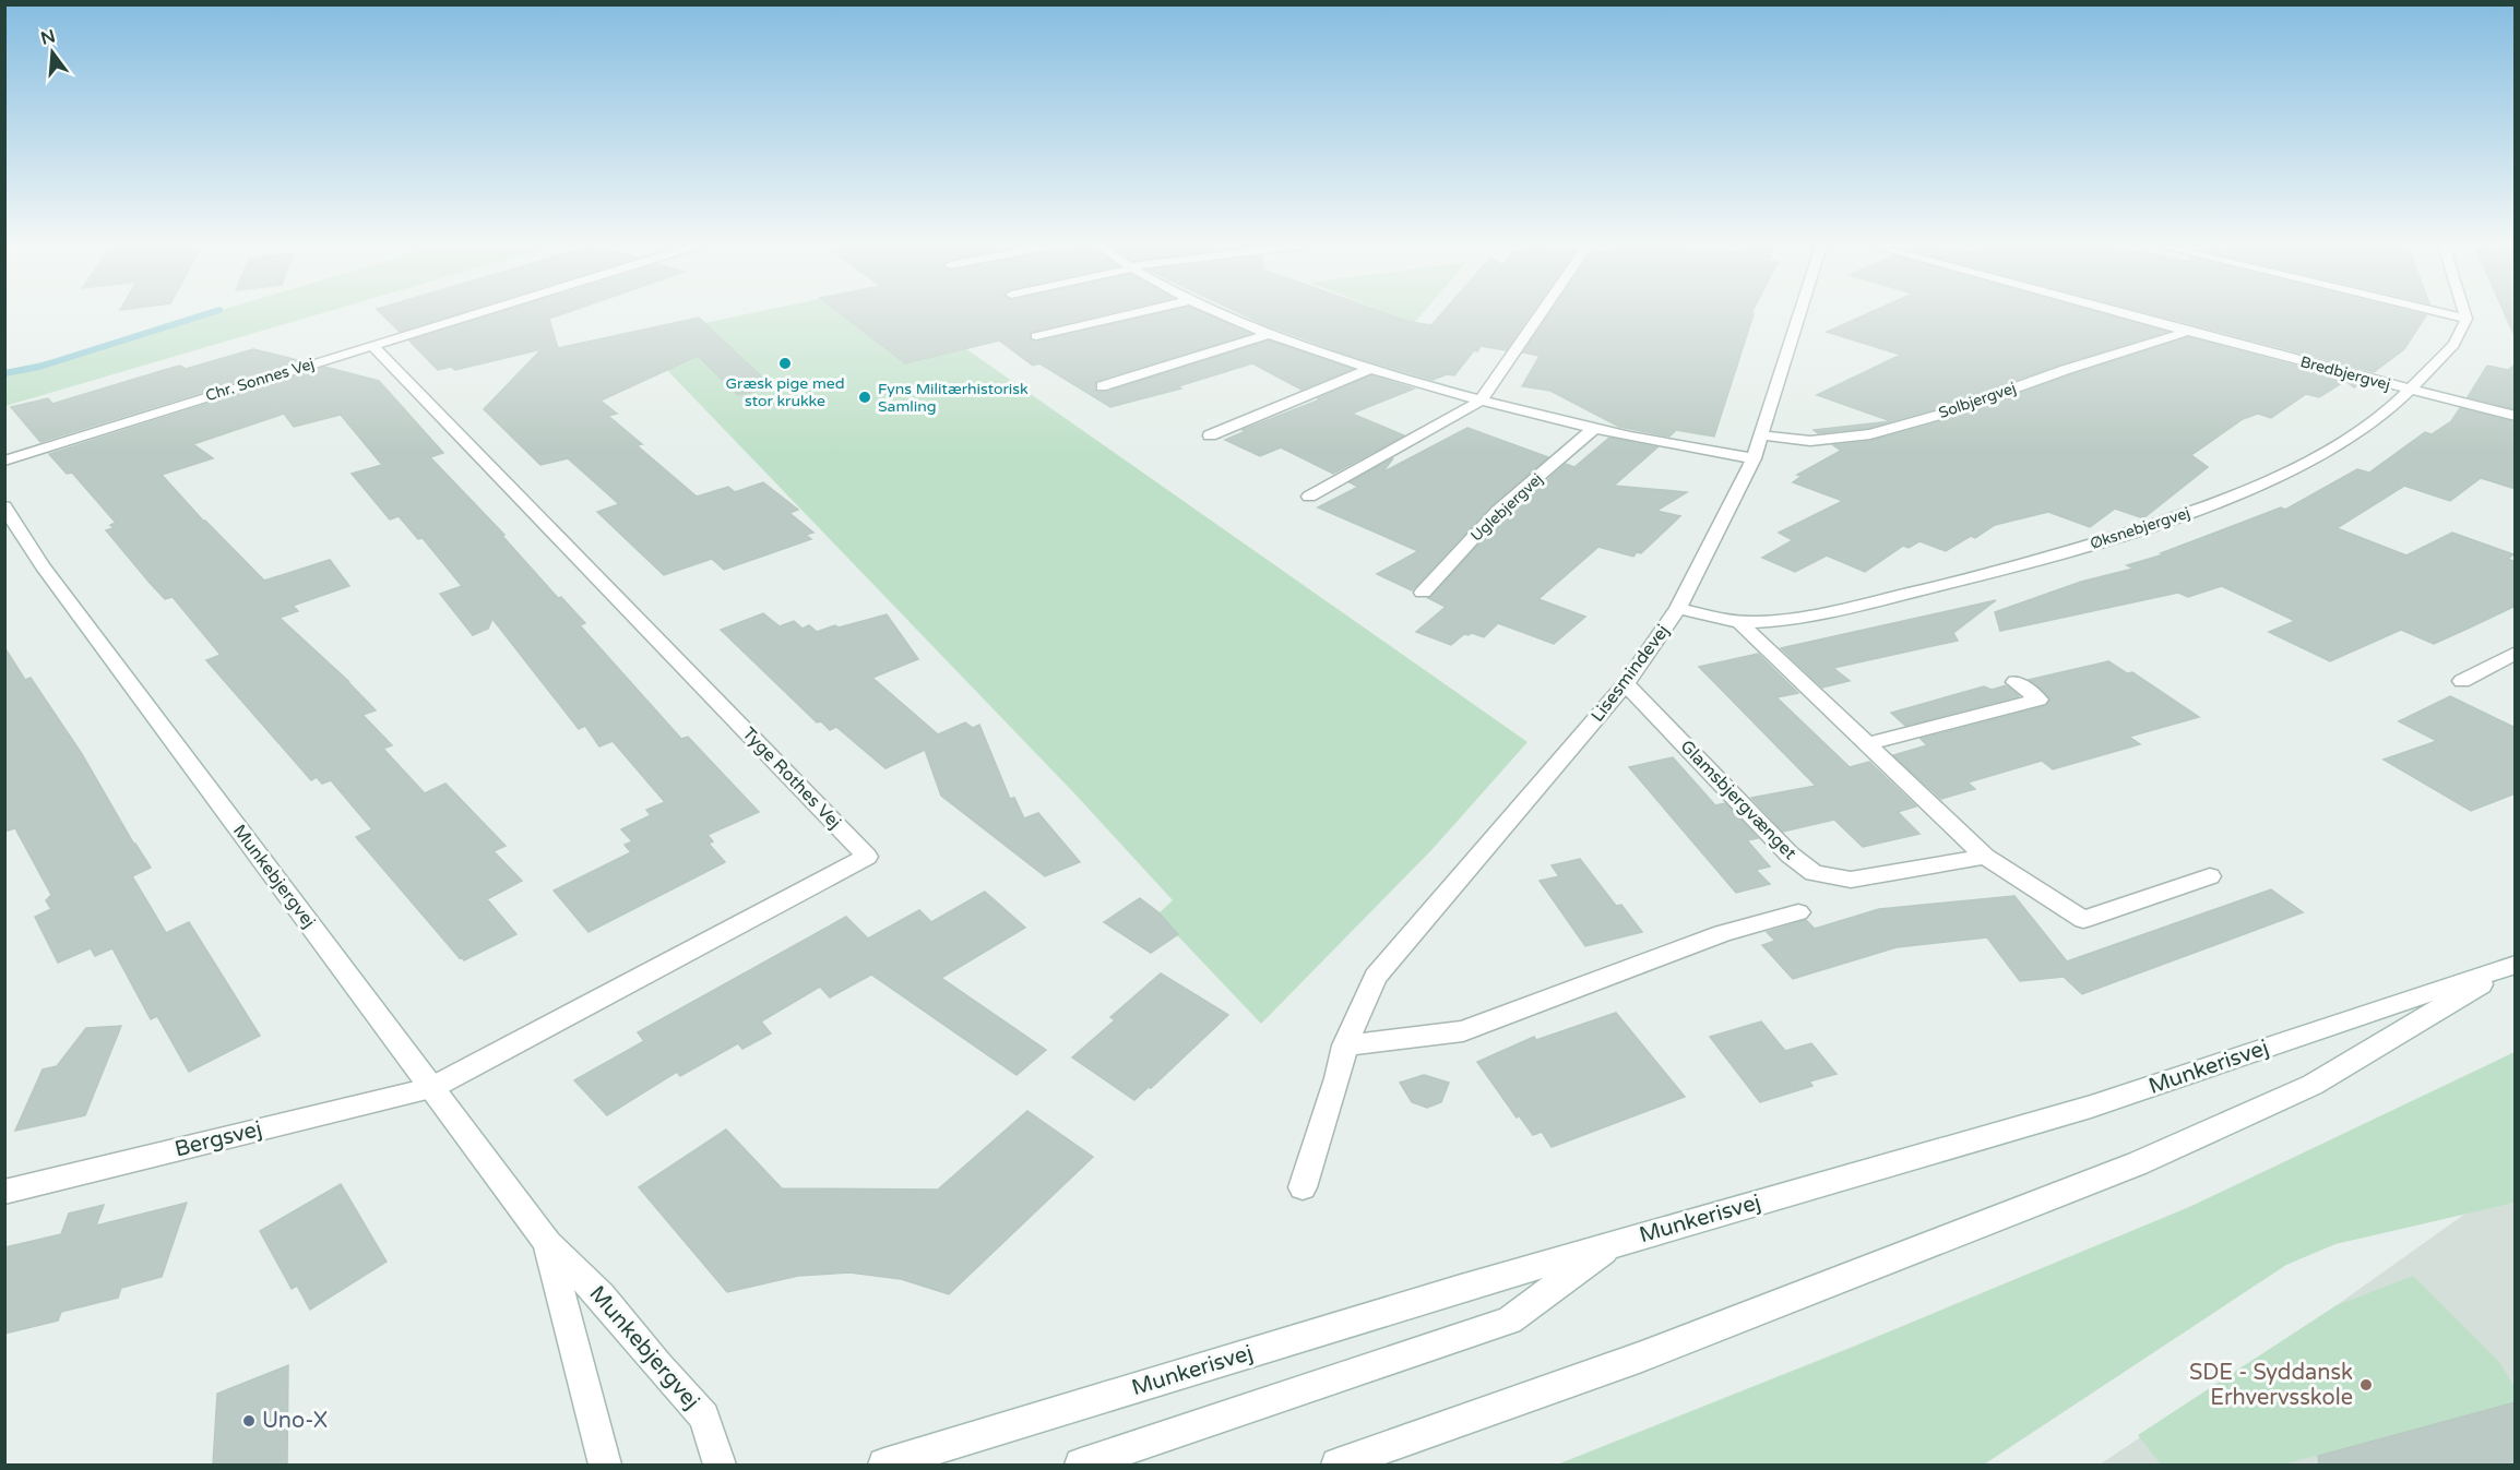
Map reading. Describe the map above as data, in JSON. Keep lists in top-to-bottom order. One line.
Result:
{"streets":{"street":["Bredbjergvej","Chr. Sonnes Vej","Solbjergvej","Uglebjergvej","Øksnebjergvej","Lisesmindevej","Tyge Rothes Vej","Glamsbjergvænget","Munkebjergvej","Munkerisvej","Bergsvej"]},"crossings":[["Bredbjergvej","Solbjergvej"],["Bredbjergvej","Øksnebjergvej"],["Chr. Sonnes Vej","Tyge Rothes Vej"],["Solbjergvej","Lisesmindevej"],["Øksnebjergvej","Lisesmindevej"],["Lisesmindevej","Glamsbjergvænget"],["Tyge Rothes Vej","Munkebjergvej"],["Tyge Rothes Vej","Bergsvej"],["Munkebjergvej","Bergsvej"]],"places":["Græsk pige med stor krukke","Fyns Militærhistorisk Samling","SDE - Syddansk Erhvervsskole","Uno-X"],"north":"top"}
